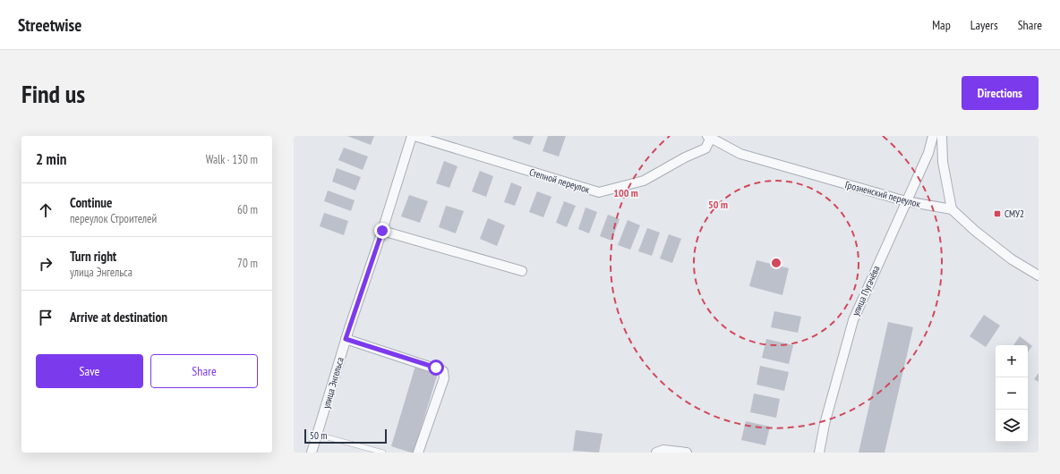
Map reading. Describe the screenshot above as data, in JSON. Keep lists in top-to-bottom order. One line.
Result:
{"streets":{"street":["Степной переулок","Грозненский переулок","улица Пугачёва","улица Энгельса"]},"crossings":[["Степной переулок","Грозненский переулок"],["Грозненский переулок","улица Пугачёва"]],"places":{"transit":["СМУ2"]},"scale_bar":"50 m","page":{"header":"Streetwise","nav":["Map","Layers","Share"],"buttons":["Directions",["Save","Share"]],"title":"Find us","heading":["2 min","Walk · 130 m"],"list":[["Continue","переулок Строителей","60 m"],["Turn right","улица Энгельса","70 m"],"Arrive at destination"],"map_buttons":["+","−"],"scale":"50 m"},"rings":["100 m","50 m"]}
